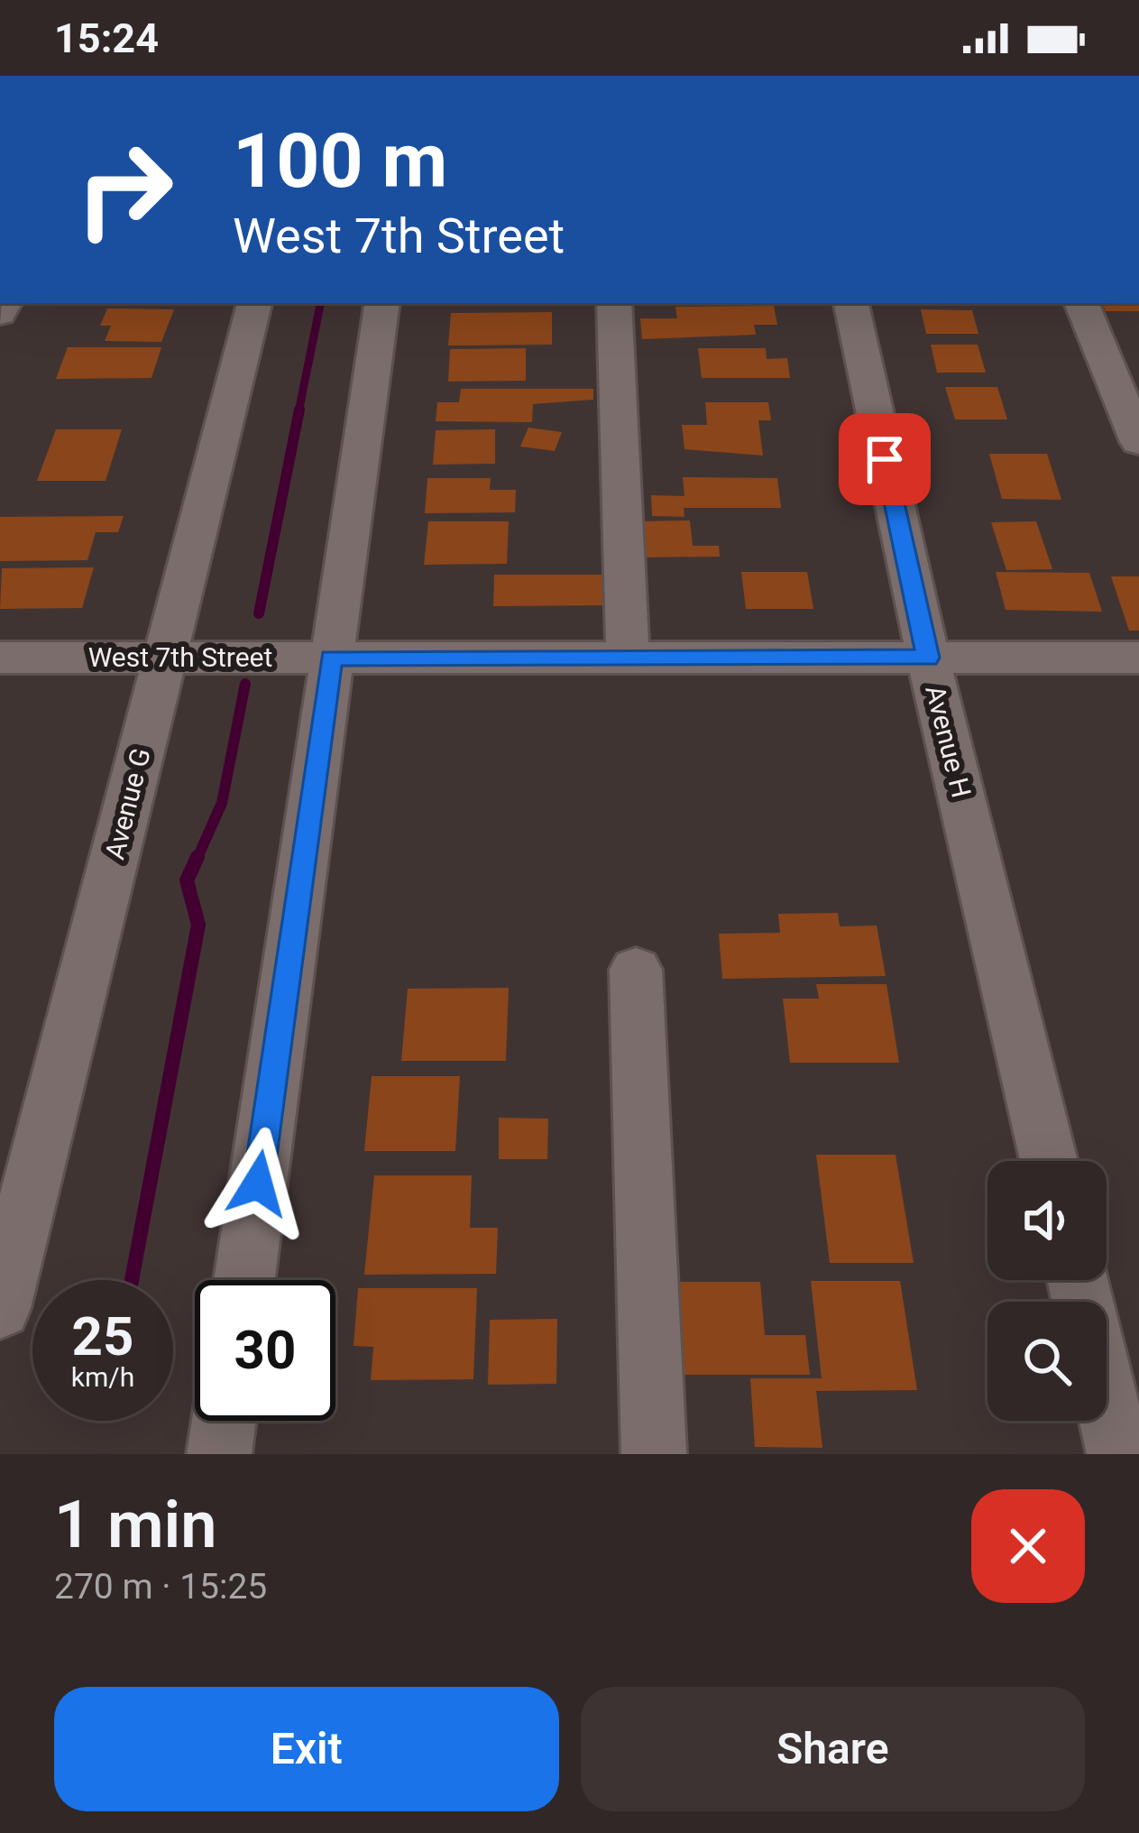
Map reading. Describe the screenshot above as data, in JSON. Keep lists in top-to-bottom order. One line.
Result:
{"streets":{"street":["West 7th Street","Avenue H","Avenue G"]},"crossings":[["West 7th Street","Avenue H"],["West 7th Street","Avenue G"]],"page":{"status":"15:24","turn":["100 m","West 7th Street"],"speed":"25 km/h","limit":"30","heading":["1 min","270 m · 15:25"],"buttons":["Exit","Share"]}}
